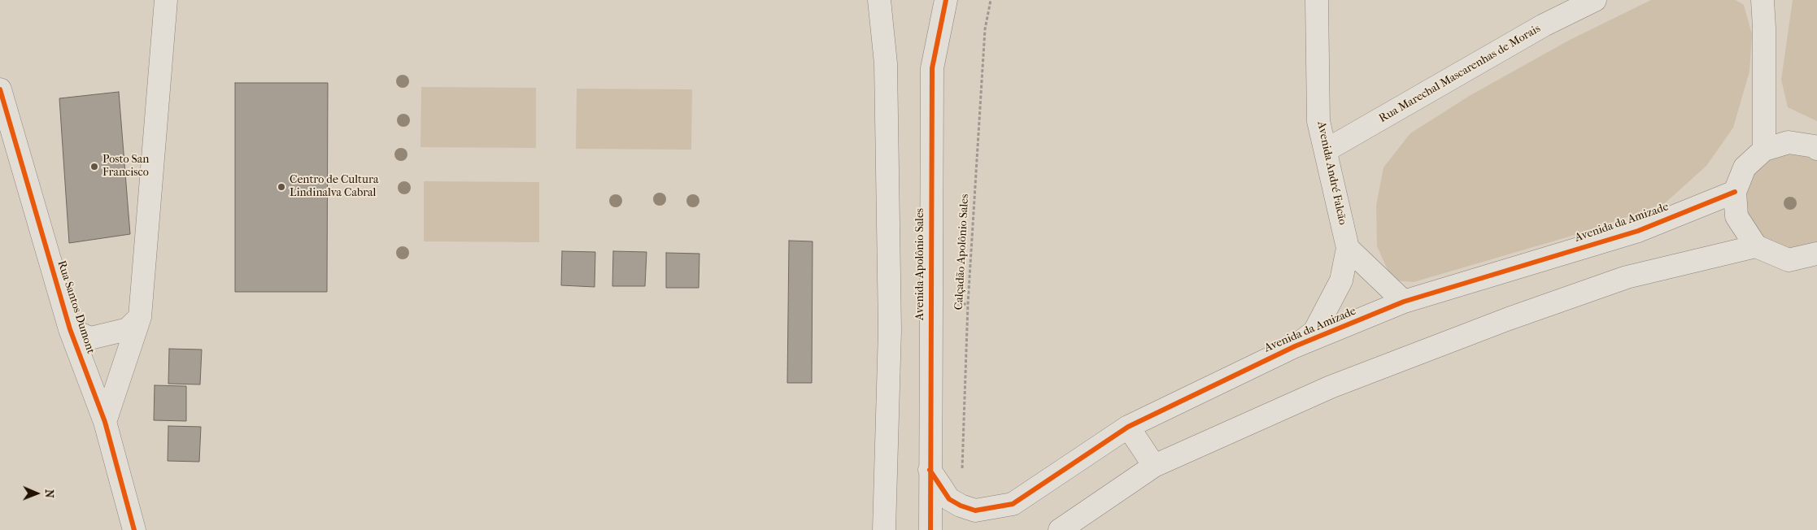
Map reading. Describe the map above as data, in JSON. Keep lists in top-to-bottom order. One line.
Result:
{"streets":{"street":["Rua Marechal Mascarenhas de Morais","Avenida André Falcão","Avenida da Amizade","Avenida Apolônio Sales","Rua Santos Dumont"],"path":["Calçadão Apolônio Sales"]},"crossings":[["Rua Marechal Mascarenhas de Morais","Avenida André Falcão"],["Avenida André Falcão","Avenida da Amizade"],["Avenida da Amizade","Calçadão Apolônio Sales"],["Avenida da Amizade","Avenida Apolônio Sales"]],"places":["Posto San Francisco","Centro de Cultura Lindinalva Cabral"],"north":"right"}
